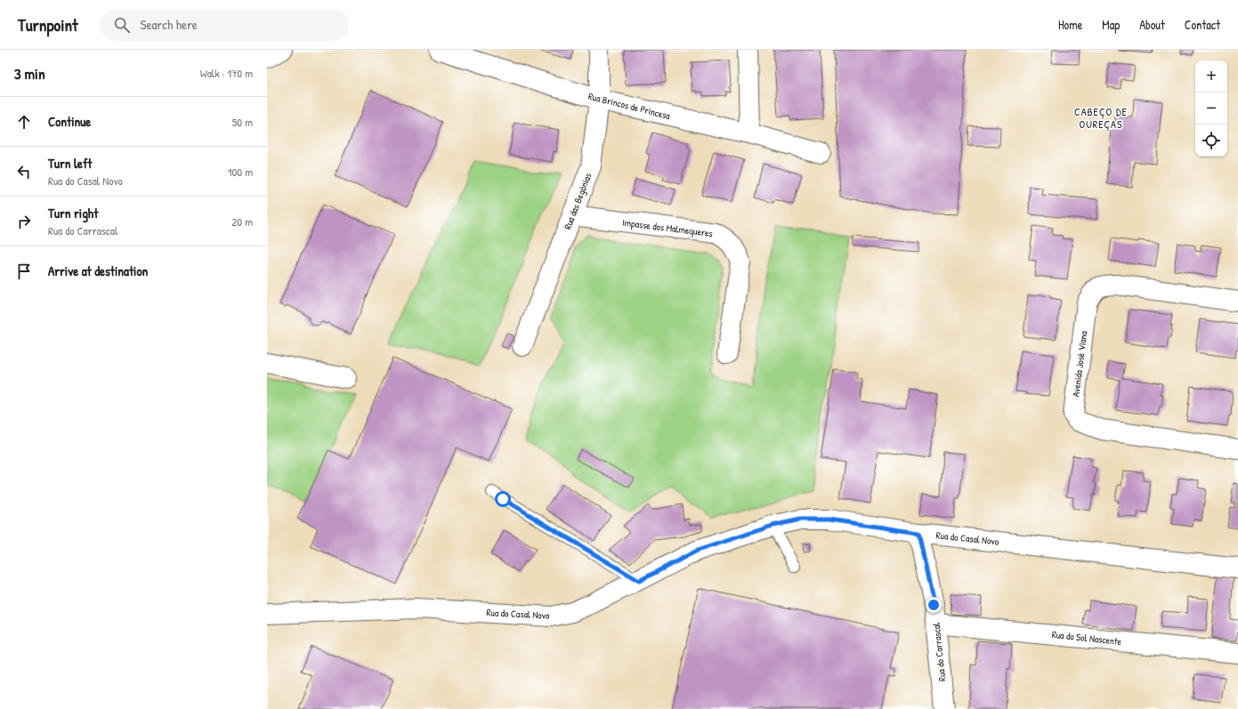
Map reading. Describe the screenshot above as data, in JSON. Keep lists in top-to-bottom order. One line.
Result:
{"streets":{"street":["Rua Brincos de Princesa","Rua das Begónias","Impasse dos Malmequeres","Avenida José Viana","Rua do Casal Novo","Rua do Sol Nascente","Rua do Carrascal"]},"crossings":[["Rua Brincos de Princesa","Rua das Begónias"],["Rua das Begónias","Impasse dos Malmequeres"],["Rua do Casal Novo","Rua do Carrascal"],["Rua do Sol Nascente","Rua do Carrascal"]],"districts":["CABEÇO DE OUREÇAS"],"page":{"header":"Turnpoint","search":"Search here","nav":["Home","Map","About","Contact"],"heading":["3 min","Walk · 170 m"],"map_buttons":["+","−"],"list":[["Continue","50 m"],["Turn left","Rua do Casal Novo","100 m"],["Turn right","Rua do Carrascal","20 m"],"Arrive at destination"]}}
